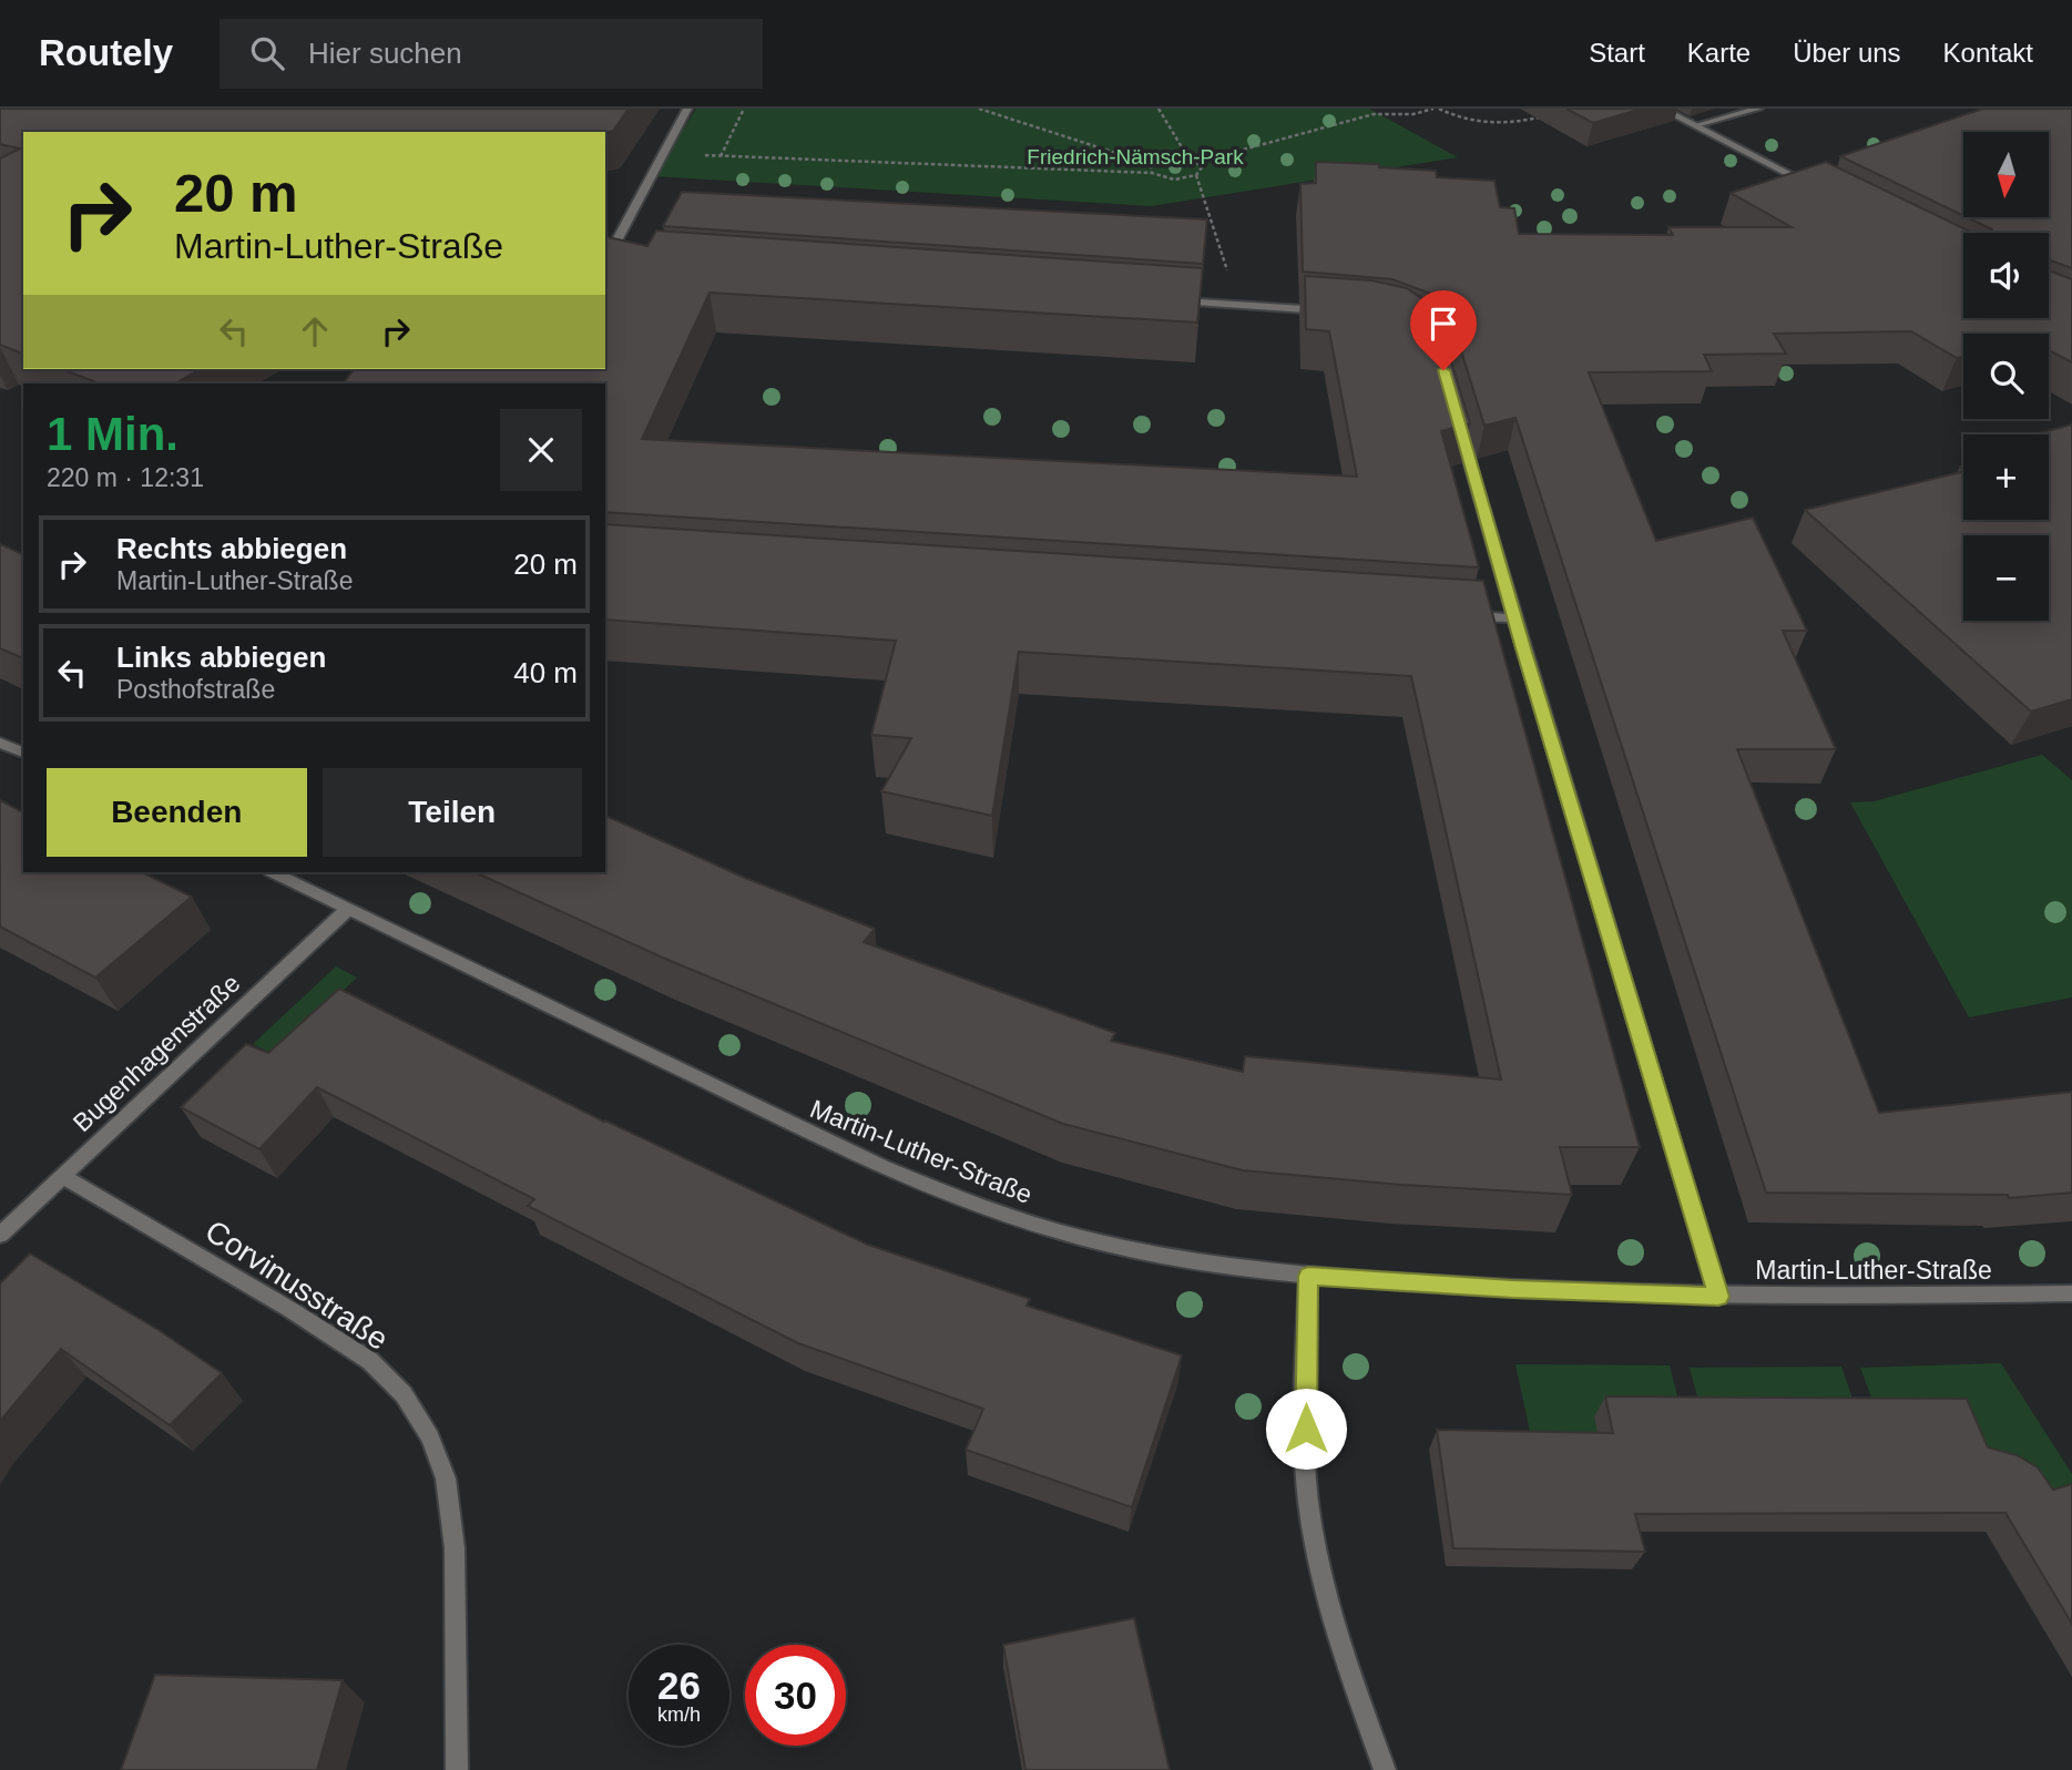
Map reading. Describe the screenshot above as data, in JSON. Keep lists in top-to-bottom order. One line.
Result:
{"streets":{"street":["Bugenhagenstraße","Martin-Luther-Straße","Corvinusstraße"]},"crossings":[["Bugenhagenstraße","Martin-Luther-Straße"],["Bugenhagenstraße","Corvinusstraße"]],"parks":["Friedrich-Nämsch-Park"],"north":"bottom","page":{"header":"Routely","search":"Hier suchen","nav":["Start","Karte","Über uns","Kontakt"],"map_buttons":["+","−"],"turn":["20 m","Martin-Luther-Straße"],"heading":["1 Min.","220 m · 12:31"],"list":[{"name":"Rechts abbiegen","note":"Martin-Luther-Straße","value":"20 m"},{"name":"Links abbiegen","note":"Posthofstraße","value":"40 m"}],"buttons":["Beenden","Teilen"],"speed":"26 km/h","limit":"30"}}
